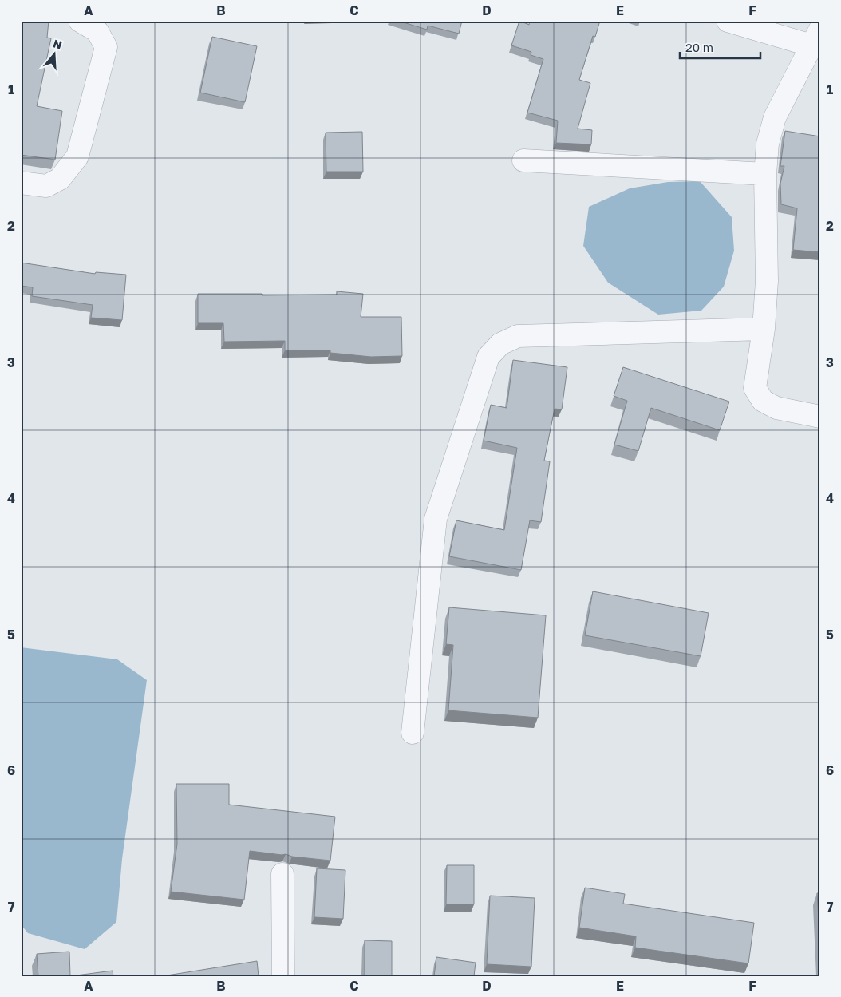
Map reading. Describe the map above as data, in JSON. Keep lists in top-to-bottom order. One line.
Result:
{"scale_bar":"20 m","north":"top","grid":{"columns":["A","B","C","D","E","F"],"rows":["1","2","3","4","5","6","7"]}}
